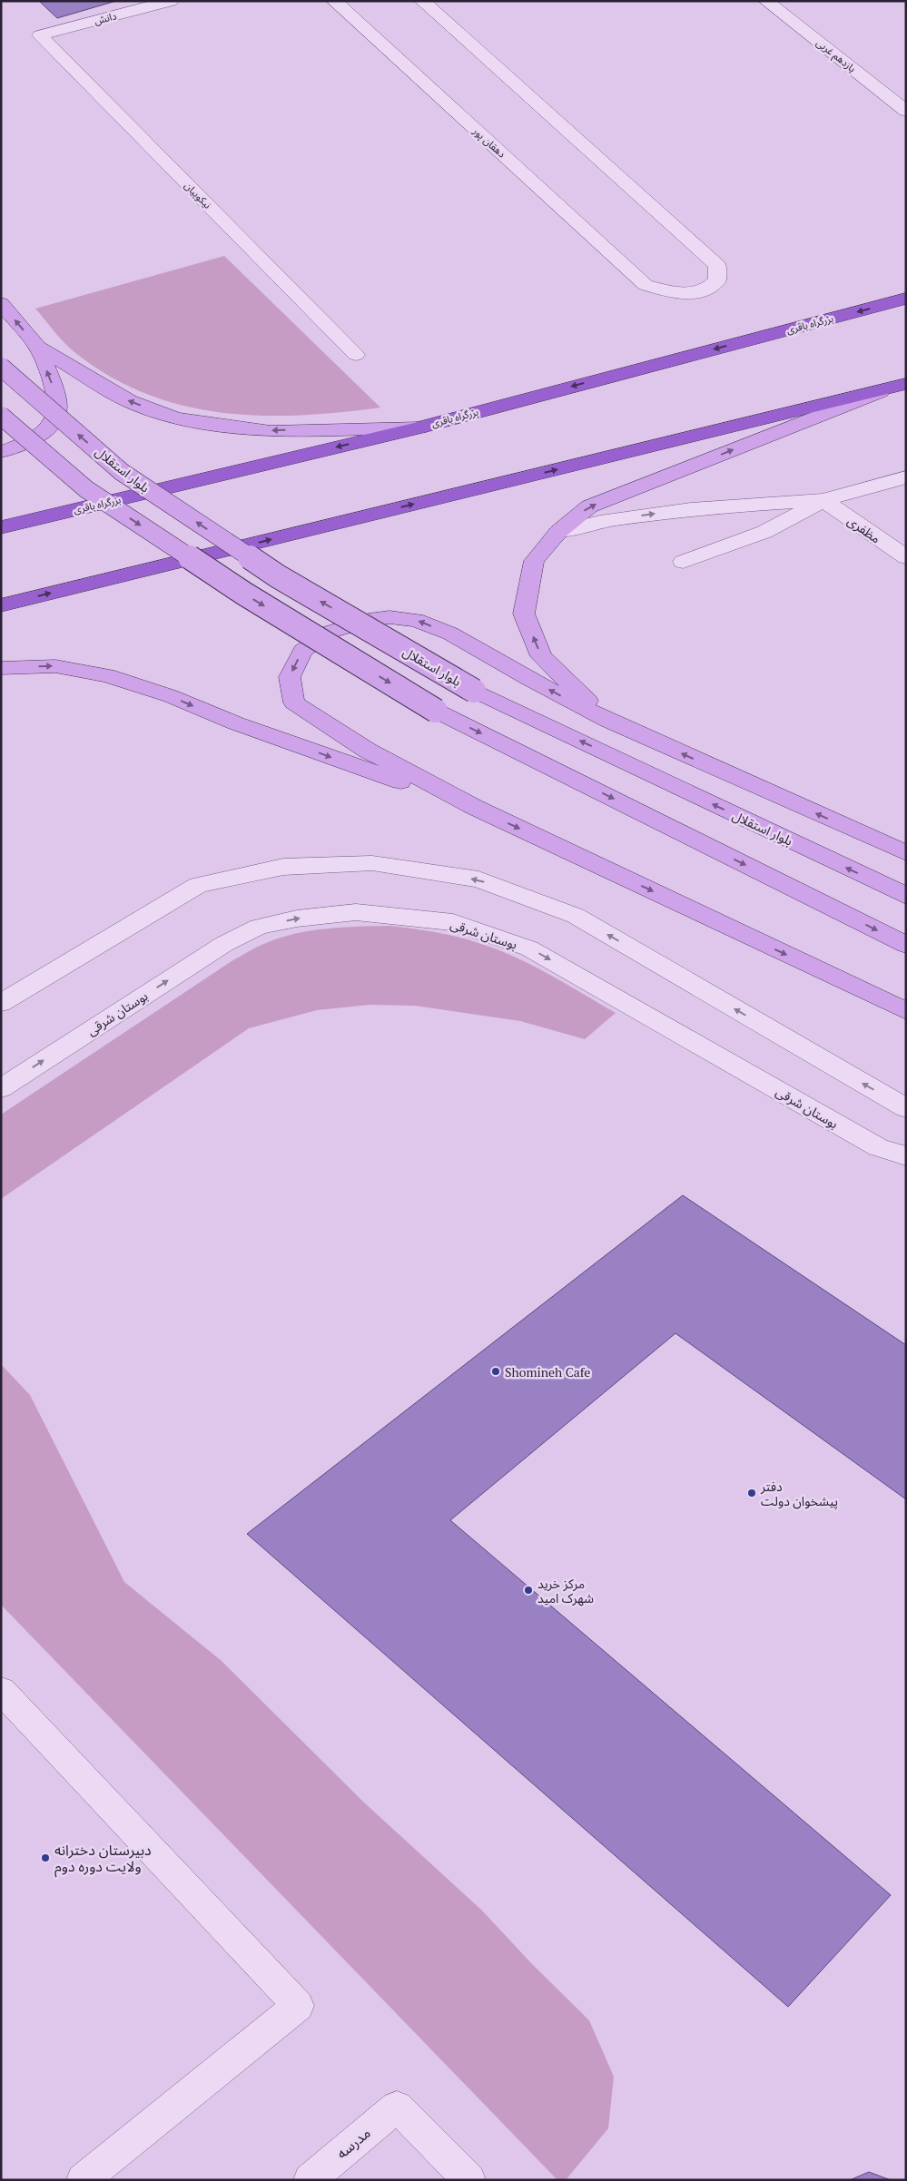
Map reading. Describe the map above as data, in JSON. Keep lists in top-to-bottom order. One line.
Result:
{"streets":{"highway":["بزرگراه باقری"],"main road":["بلوار استقلال"],"street":["دانش","یازدهم غربی","دهقان پور","نیکوییان","مظفری","بوستان شرقی","مدرسه"]},"crossings":[["دانش","نیکوییان"]],"places":["Shomineh Cafe","دفتر پیشخوان دولت","مرکز خرید شهرک امید","دبیرستان دخترانه ولایت دوره دوم"]}
